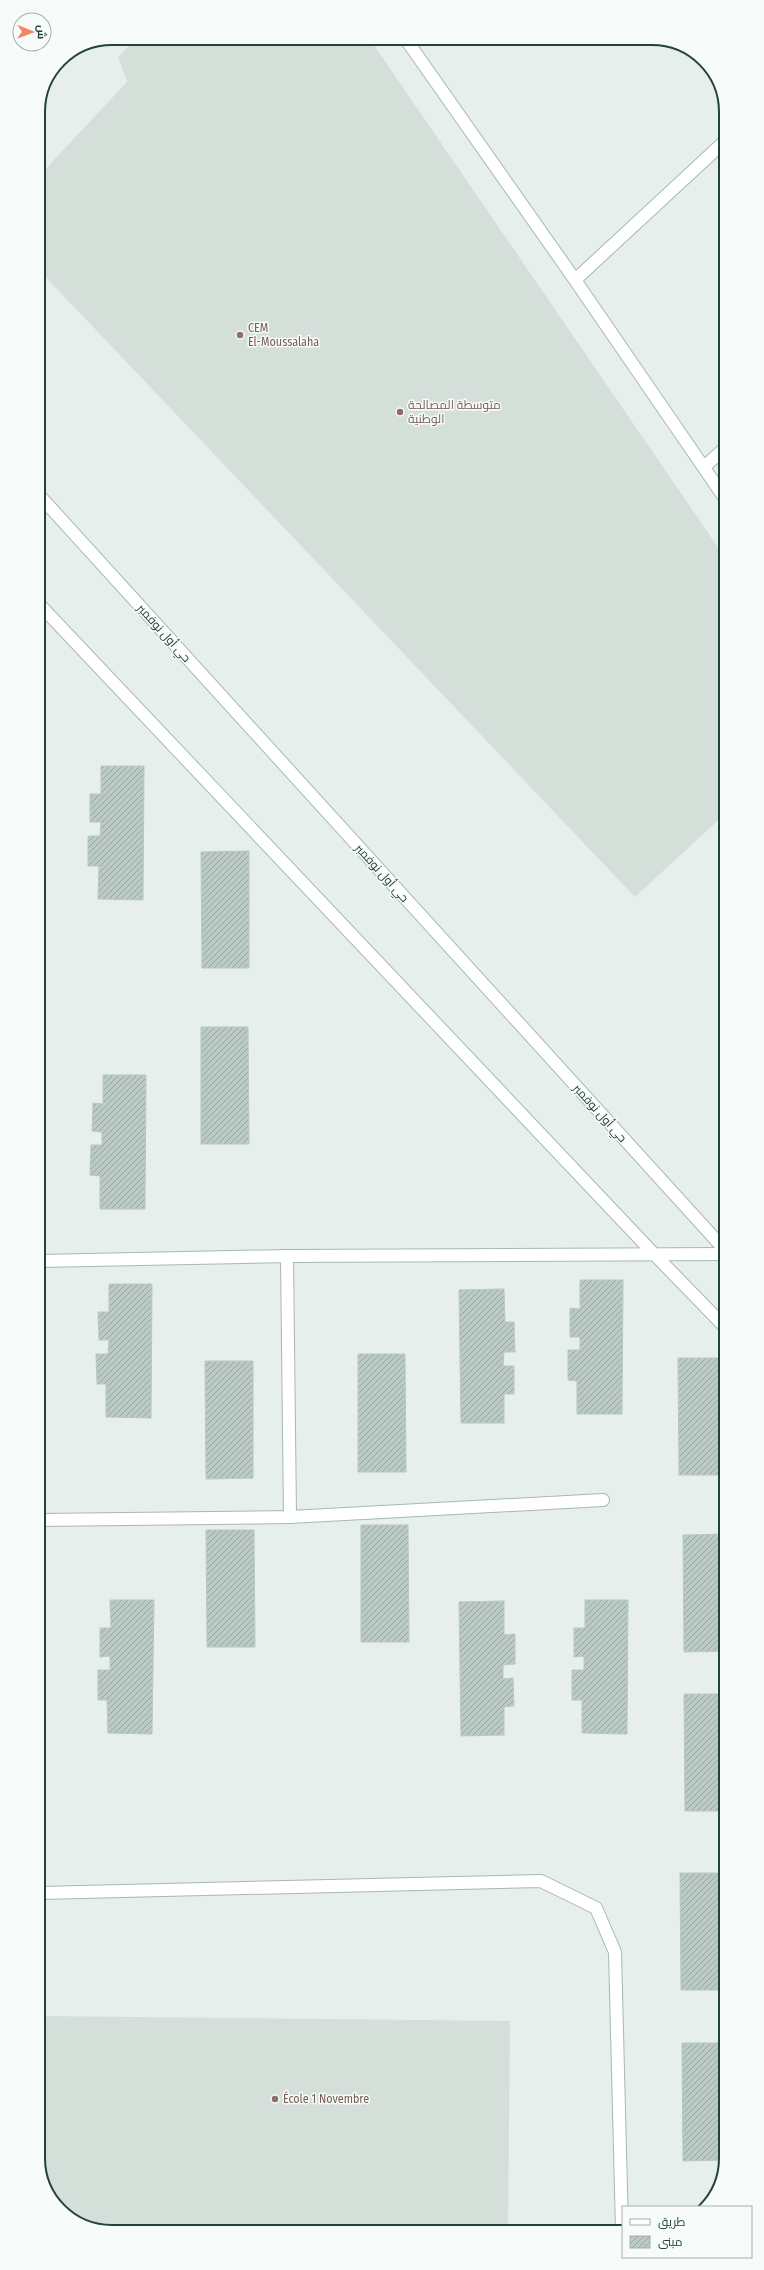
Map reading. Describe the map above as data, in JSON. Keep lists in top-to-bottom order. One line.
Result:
{"streets":{"street":["حي أول نوفمبر"]},"places":["CEM El-Moussalaha","متوسطة المصالحة الوطنية","École 1 Novembre"],"legend":["طريق","مبنى"],"north":"right"}
